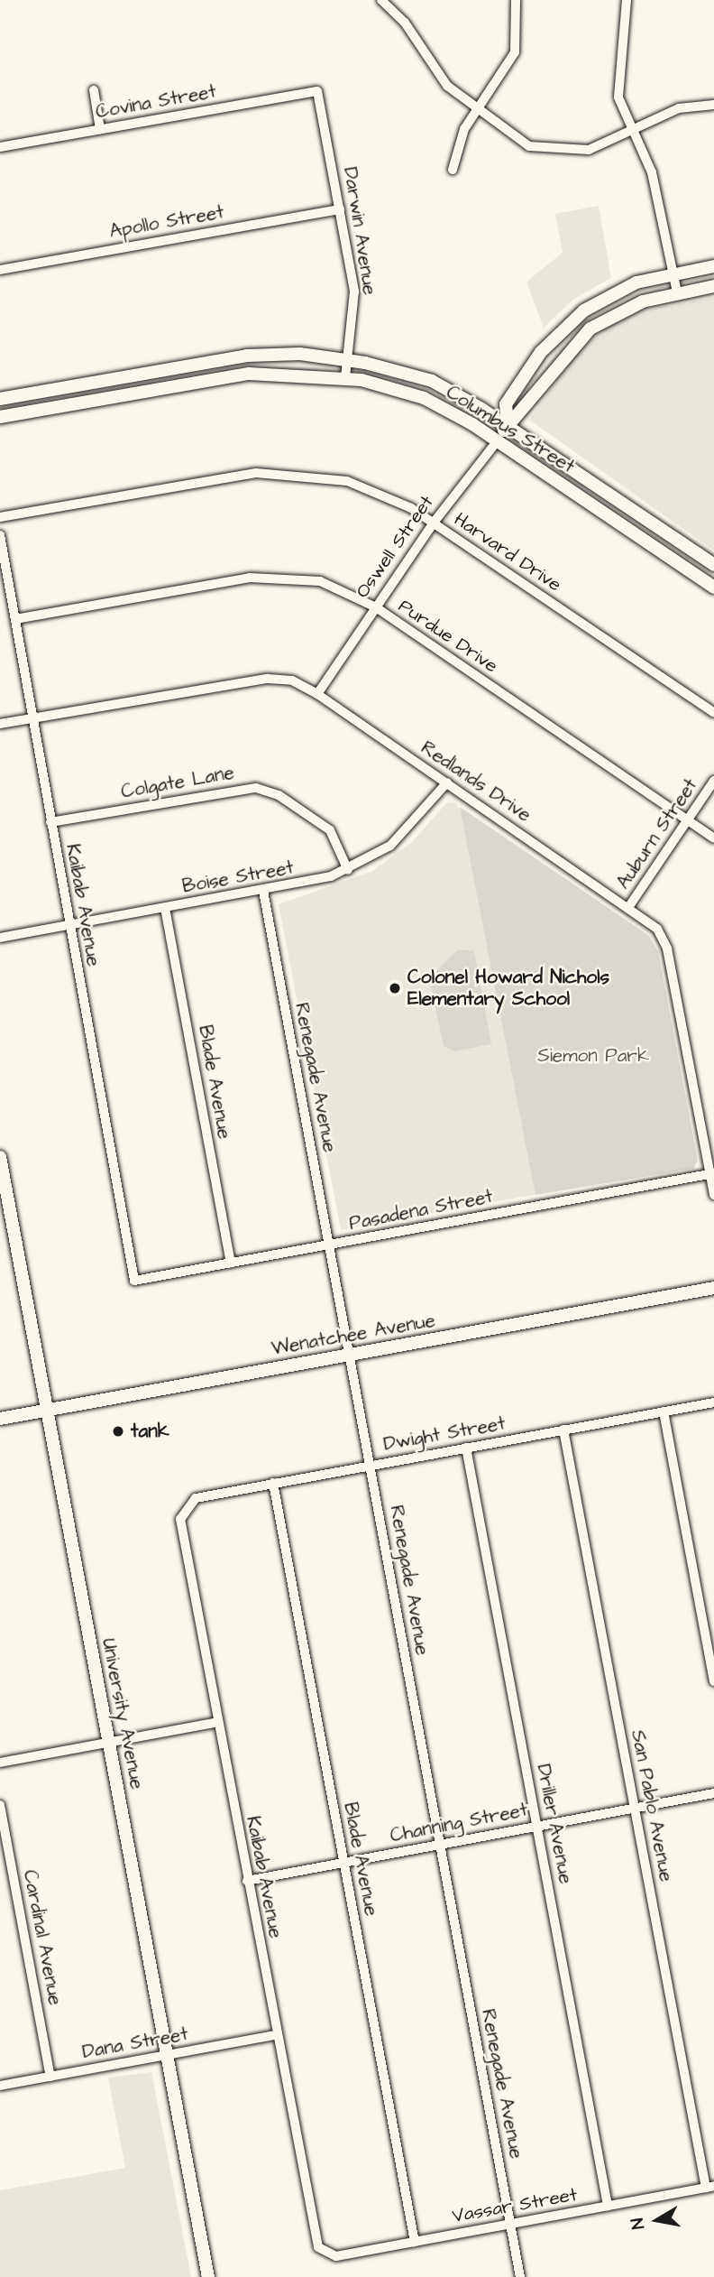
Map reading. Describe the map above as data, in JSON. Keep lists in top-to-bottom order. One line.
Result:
{"streets":{"main road":["Columbus Street","Oswell Street","Wenatchee Avenue","University Avenue"],"street":["Covina Street","Apollo Street","Darwin Avenue","Harvard Drive","Purdue Drive","Redlands Drive","Colgate Lane","Auburn Street","Boise Street","Kaibab Avenue","Renegade Avenue","Blade Avenue","Pasadena Street","Dwight Street","San Pablo Avenue","Channing Street","Driller Avenue","Cardinal Avenue","Dana Street","Vassar Street"]},"crossings":[["Covina Street","Darwin Avenue"],["Apollo Street","Darwin Avenue"],["Darwin Avenue","Columbus Street"],["Columbus Street","Oswell Street"],["Oswell Street","Harvard Drive"],["Oswell Street","Purdue Drive"],["Oswell Street","Redlands Drive"],["Purdue Drive","Auburn Street"],["Purdue Drive","Kaibab Avenue"],["Redlands Drive","Auburn Street"],["Redlands Drive","Boise Street"],["Redlands Drive","Kaibab Avenue"],["Redlands Drive","Pasadena Street"],["Colgate Lane","Boise Street"],["Colgate Lane","Kaibab Avenue"],["Boise Street","Kaibab Avenue"],["Boise Street","Renegade Avenue"],["Boise Street","Blade Avenue"],["Kaibab Avenue","Pasadena Street"],["Kaibab Avenue","Dwight Street"],["Kaibab Avenue","Channing Street"],["Kaibab Avenue","Dana Street"],["Kaibab Avenue","Vassar Street"],["Renegade Avenue","Pasadena Street"],["Renegade Avenue","Wenatchee Avenue"],["Renegade Avenue","Dwight Street"],["Renegade Avenue","Channing Street"],["Renegade Avenue","Vassar Street"],["Blade Avenue","Pasadena Street"],["Blade Avenue","Dwight Street"],["Blade Avenue","Channing Street"],["Blade Avenue","Vassar Street"],["Wenatchee Avenue","University Avenue"],["Dwight Street","San Pablo Avenue"],["Dwight Street","Driller Avenue"],["University Avenue","Dana Street"],["San Pablo Avenue","Channing Street"],["San Pablo Avenue","Vassar Street"],["Channing Street","Driller Avenue"],["Driller Avenue","Vassar Street"],["Cardinal Avenue","Dana Street"]],"parks":["Siemon Park"],"places":["Colonel Howard Nichols Elementary School","tank"],"north":"left"}
